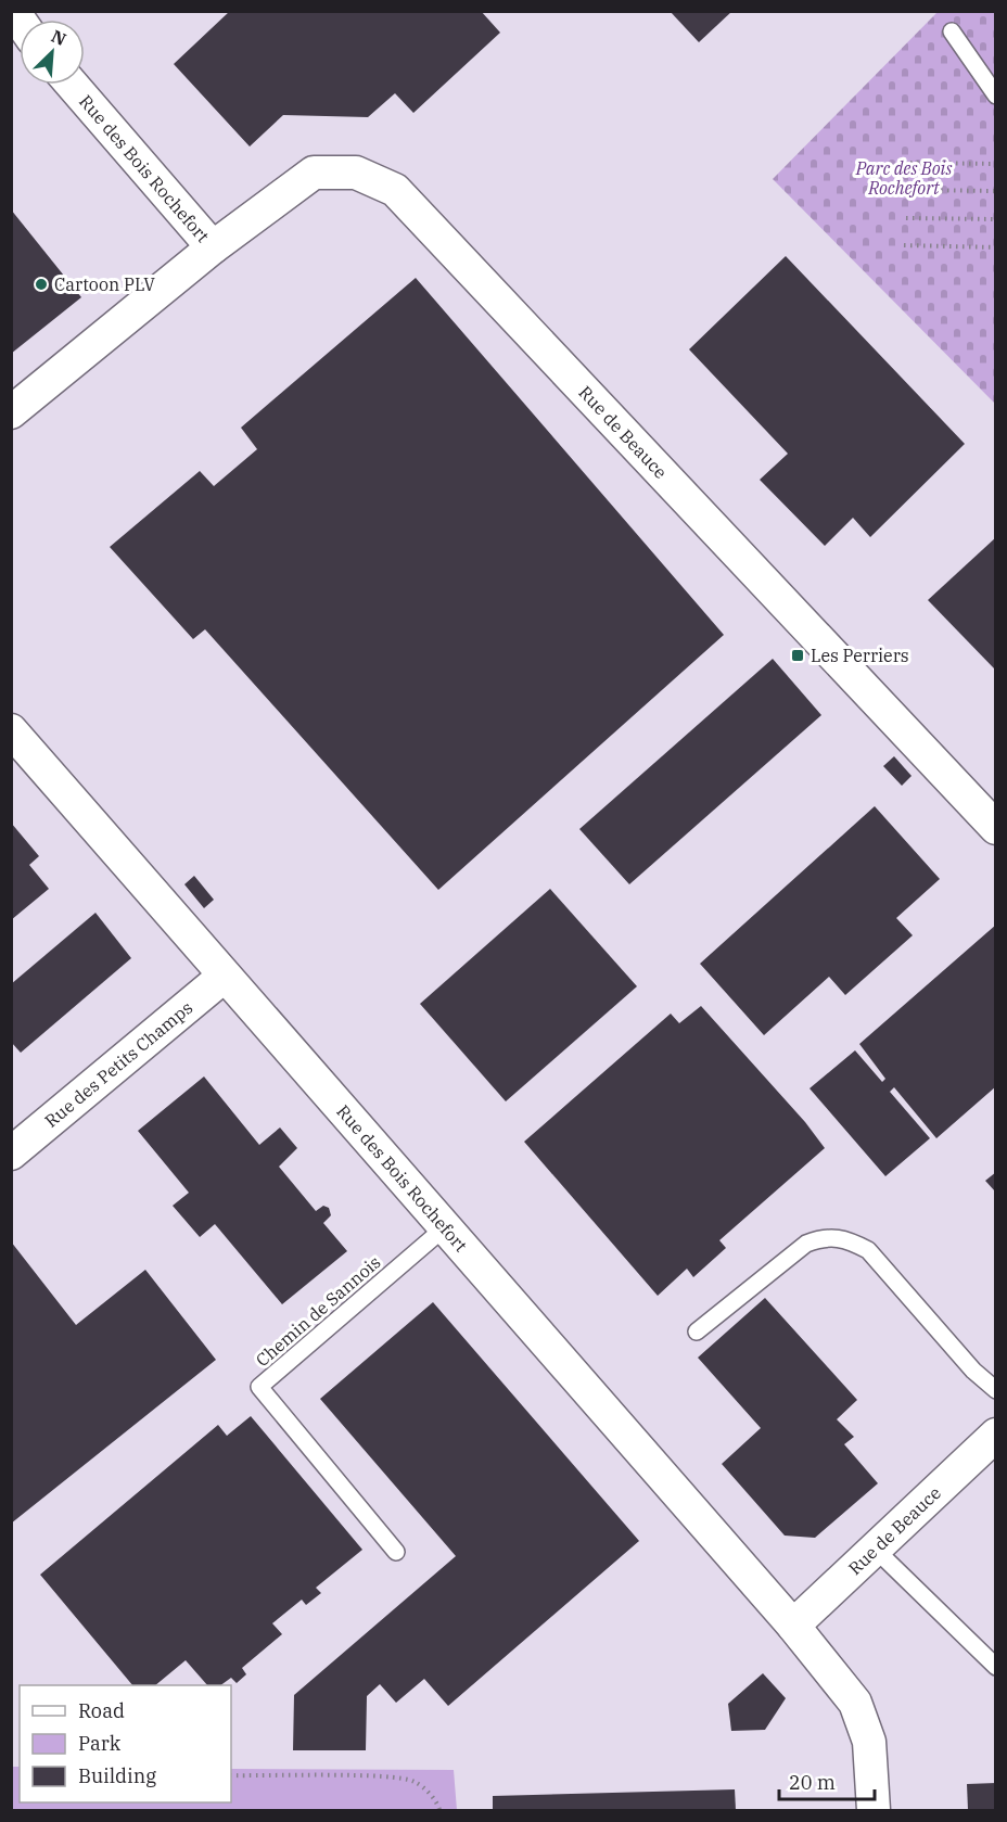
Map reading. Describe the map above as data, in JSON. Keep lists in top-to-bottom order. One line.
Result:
{"streets":{"street":["Rue des Bois Rochefort","Rue de Beauce","Rue des Petits Champs"],"lane":["Chemin de Sannois"]},"crossings":[["Rue des Bois Rochefort","Rue de Beauce"],["Rue des Bois Rochefort","Rue des Petits Champs"],["Rue des Bois Rochefort","Chemin de Sannois"]],"parks":["Parc des Bois Rochefort"],"places":{"other":["Cartoon PLV"],"transit":["Les Perriers"]},"legend":["Road","Park","Building"],"scale_bar":"20 m","north":"top right"}
